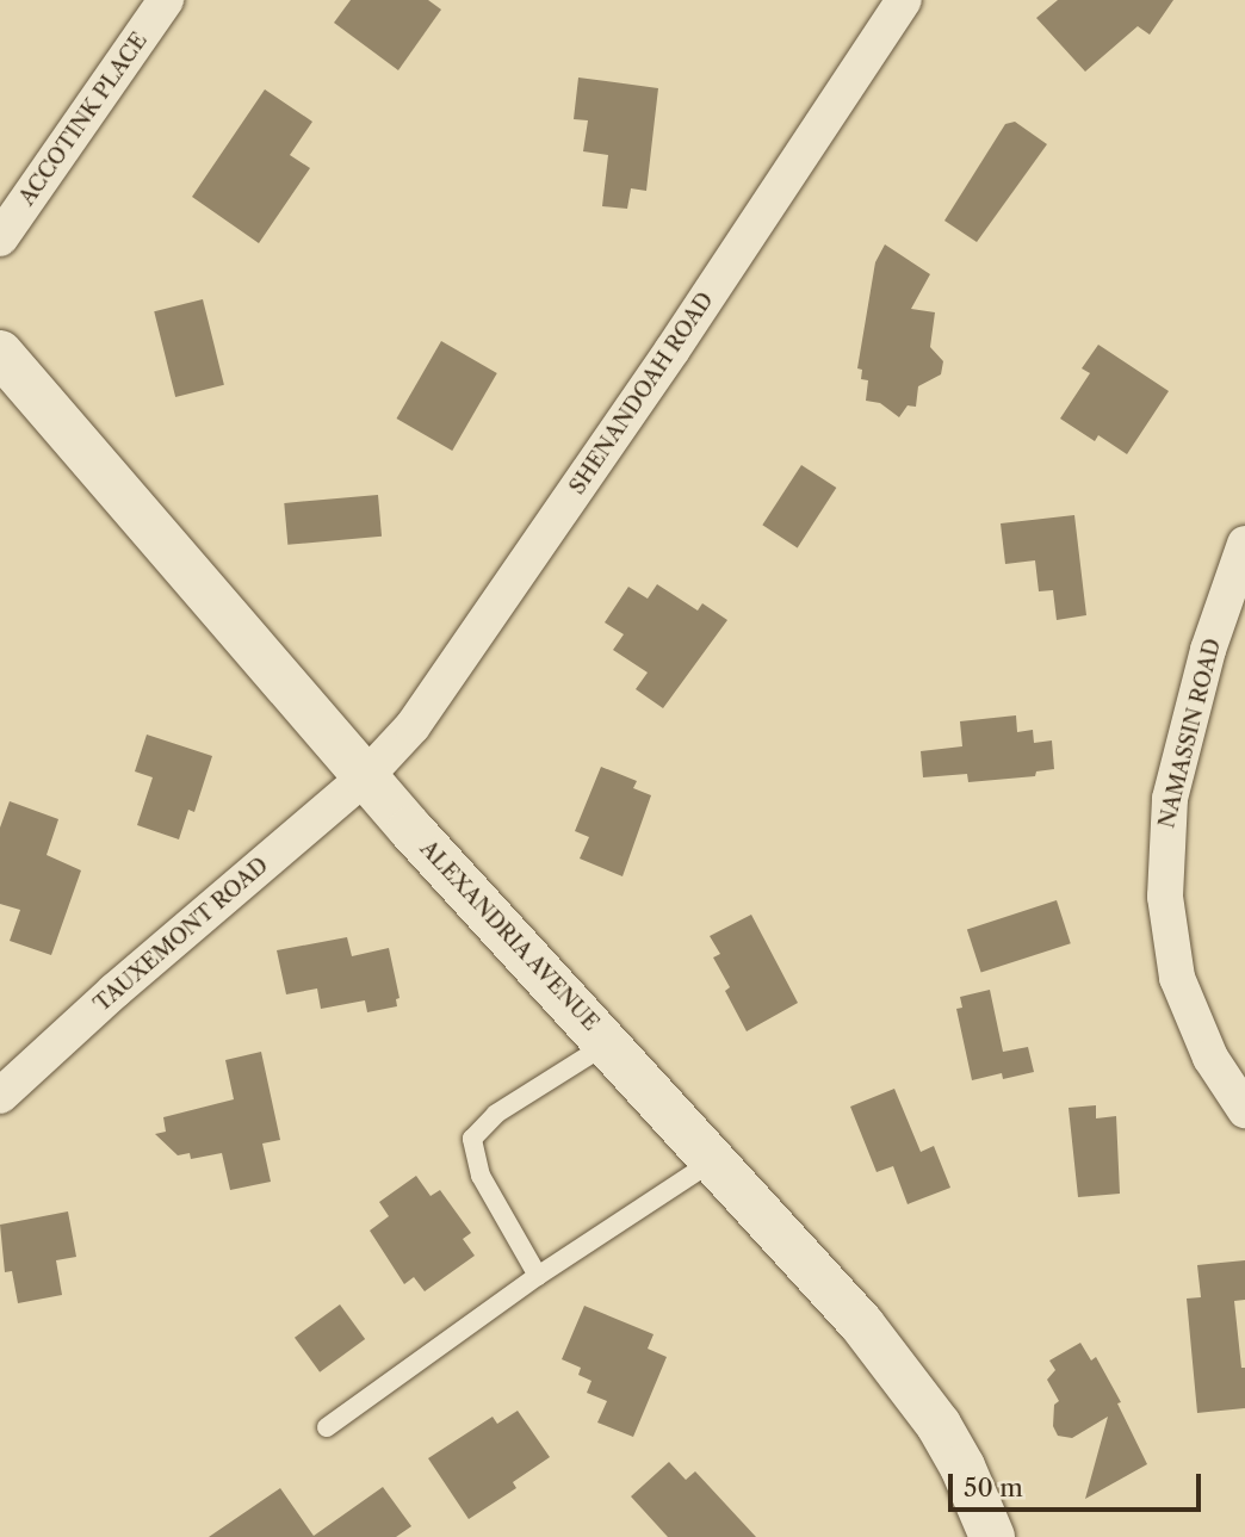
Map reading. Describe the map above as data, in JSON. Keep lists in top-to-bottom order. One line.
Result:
{"streets":{"street":["ACCOTINK PLACE","SHENANDOAH ROAD","NAMASSIN ROAD","TAUXEMONT ROAD","ALEXANDRIA AVENUE"]},"crossings":[["SHENANDOAH ROAD","TAUXEMONT ROAD"],["SHENANDOAH ROAD","ALEXANDRIA AVENUE"],["TAUXEMONT ROAD","ALEXANDRIA AVENUE"]],"scale_bar":"50 m"}
